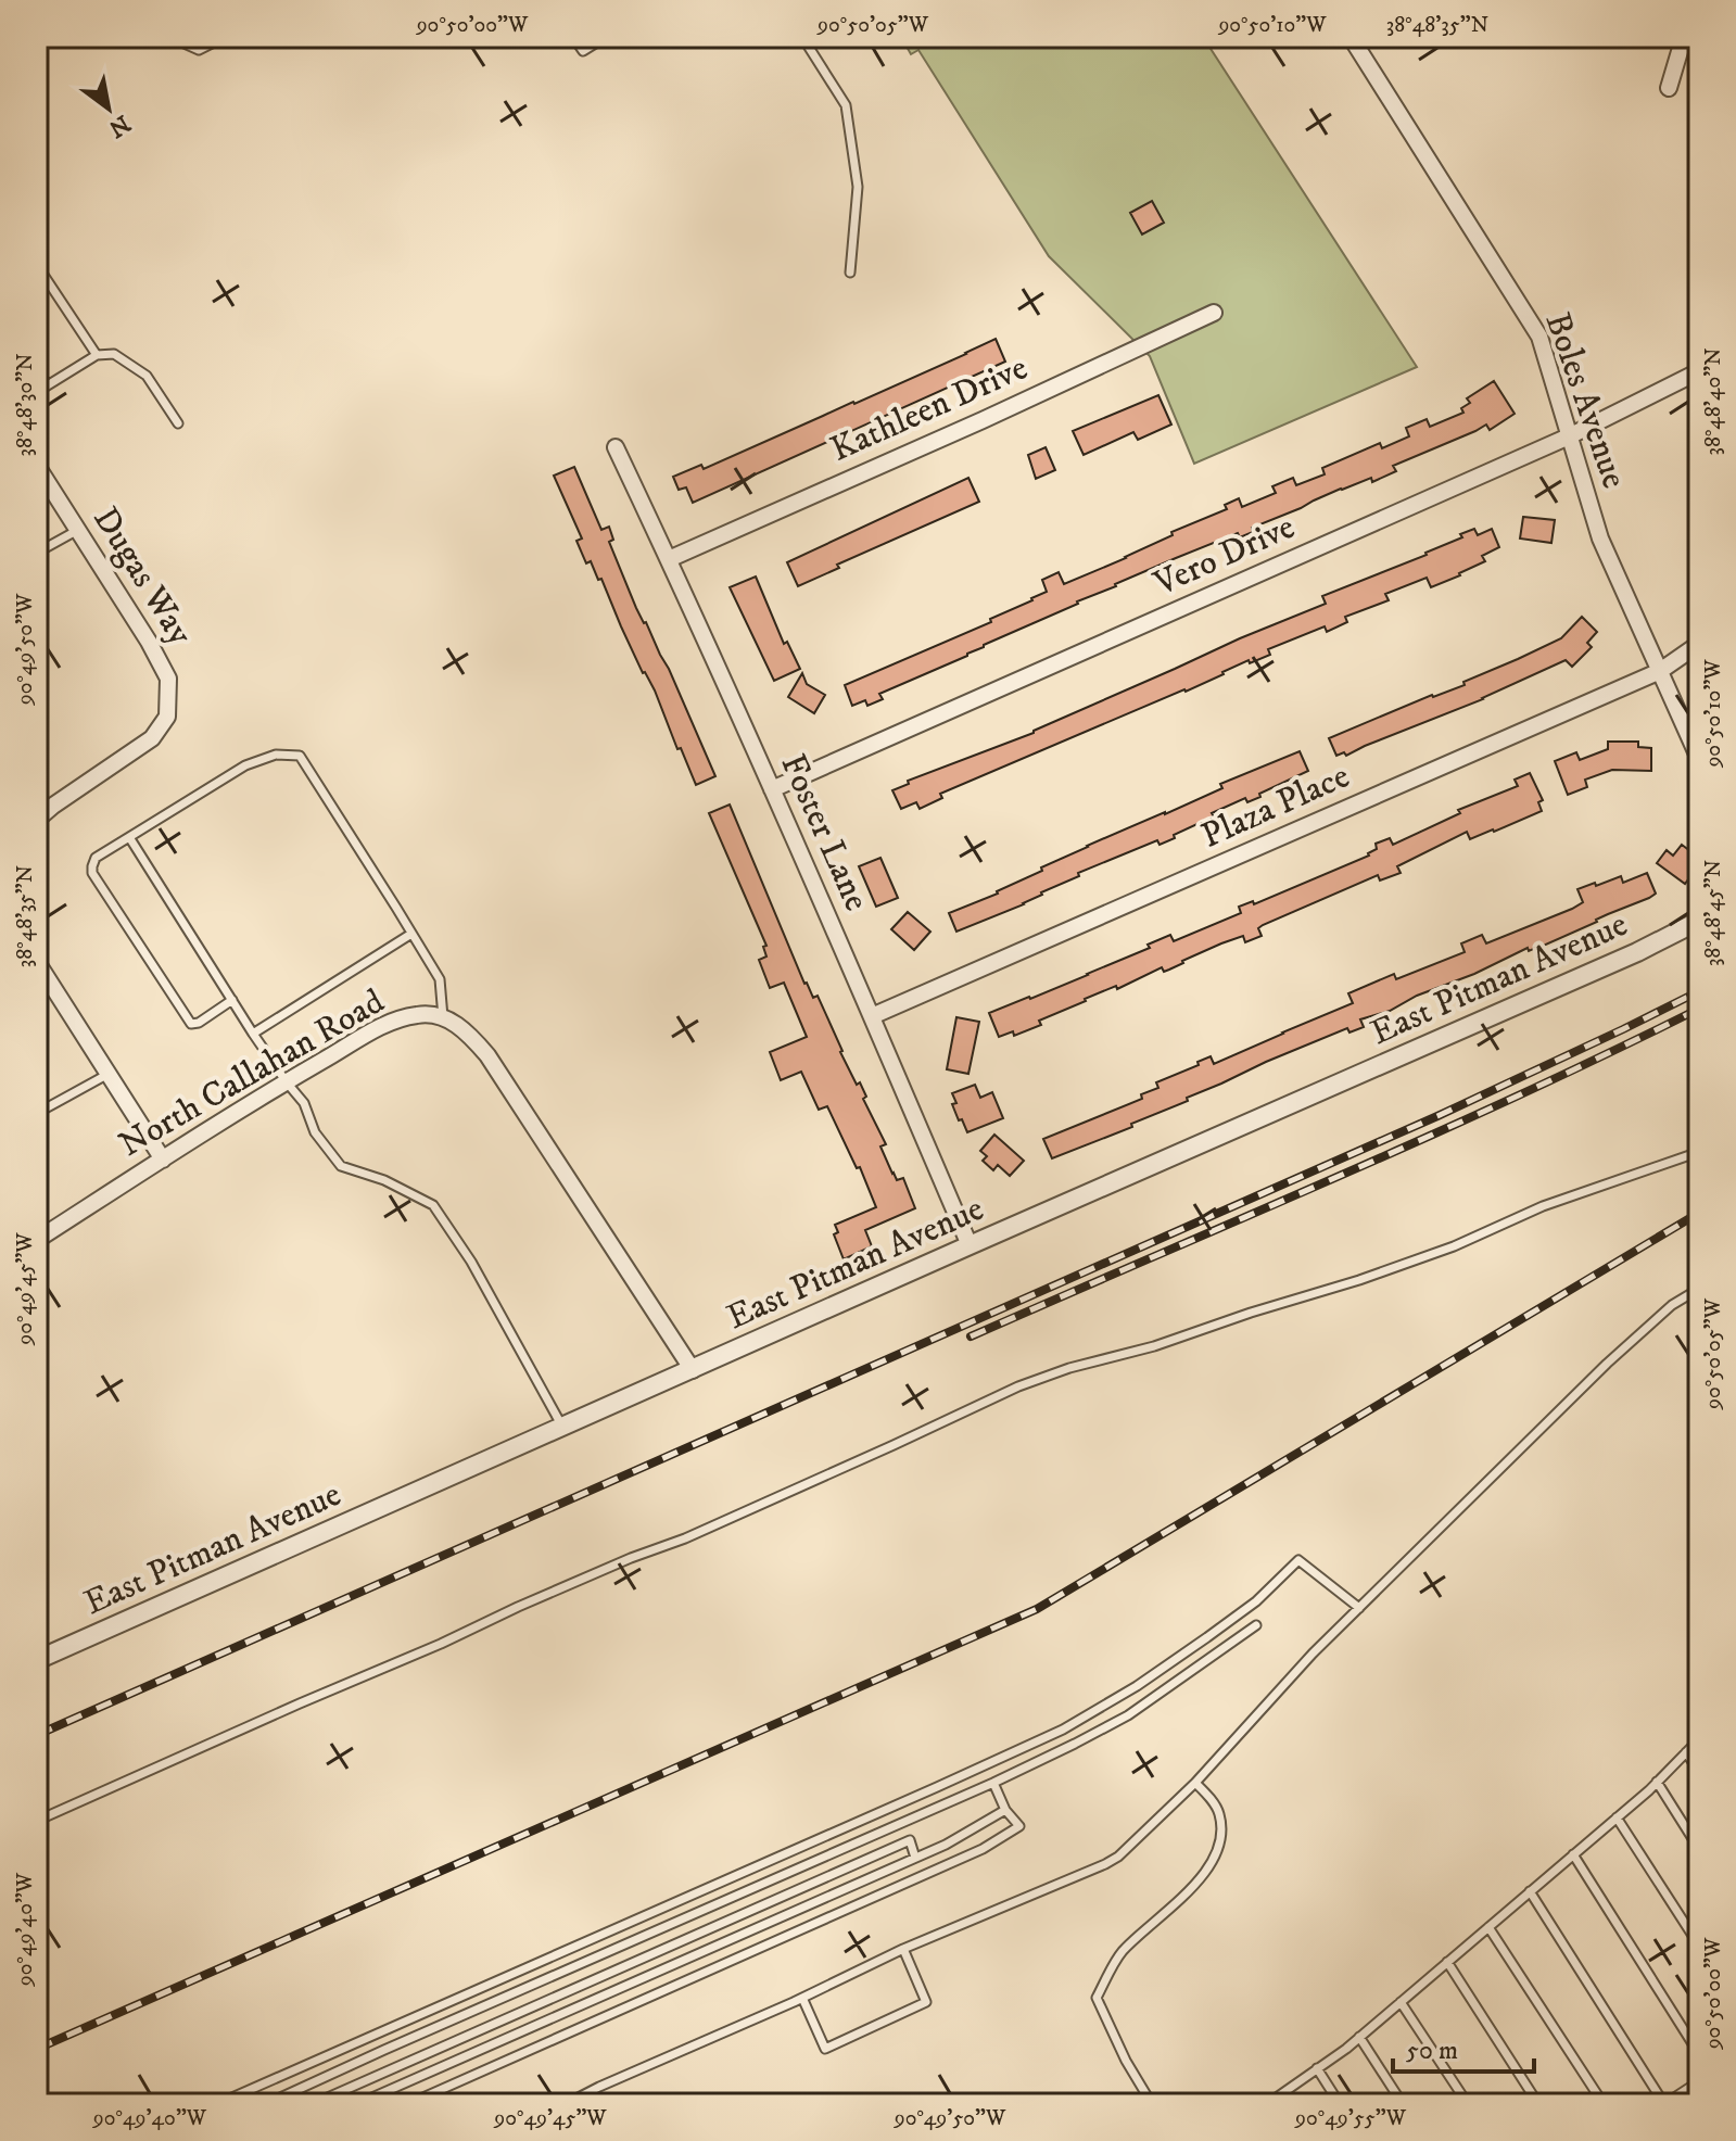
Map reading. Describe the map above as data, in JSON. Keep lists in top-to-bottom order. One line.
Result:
{"streets":{"street":["Boles Avenue","Kathleen Drive","Vero Drive","Dugas Way","Plaza Place","Foster Lane","East Pitman Avenue","North Callahan Road"]},"crossings":[["Boles Avenue","Vero Drive"],["Boles Avenue","Plaza Place"],["Kathleen Drive","Foster Lane"],["Vero Drive","Foster Lane"],["Plaza Place","Foster Lane"],["Foster Lane","East Pitman Avenue"],["East Pitman Avenue","North Callahan Road"]],"scale_bar":"50 m","north":"bottom right","coordinates":["90°50'00\"W","90°50'05\"W","90°50'10\"W","38°48'35\"N","38°48'40\"N","38°48'30\"N","90°49'50\"W","38°48'45\"N","90°49'45\"W","90°49'40\"W","90°49'55\"W"]}
